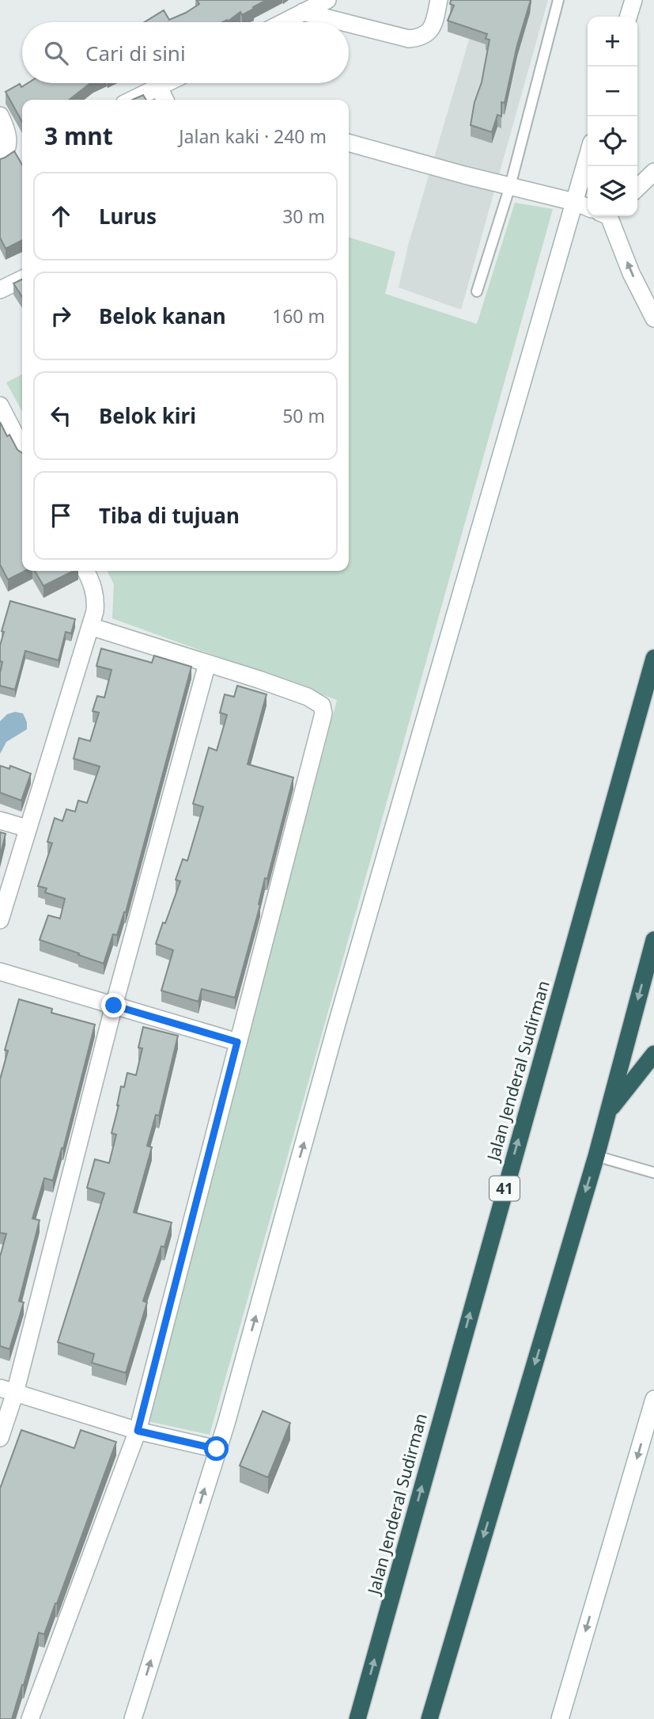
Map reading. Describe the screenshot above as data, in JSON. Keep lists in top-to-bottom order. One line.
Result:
{"streets":{"highway":["Jalan Jenderal Sudirman","41"]},"page":{"map_buttons":["+","−"],"search":"Cari di sini","heading":["3 mnt","Jalan kaki · 240 m"],"list":[["Lurus","30 m"],["Belok kanan","160 m"],["Belok kiri","50 m"],"Tiba di tujuan"]}}
